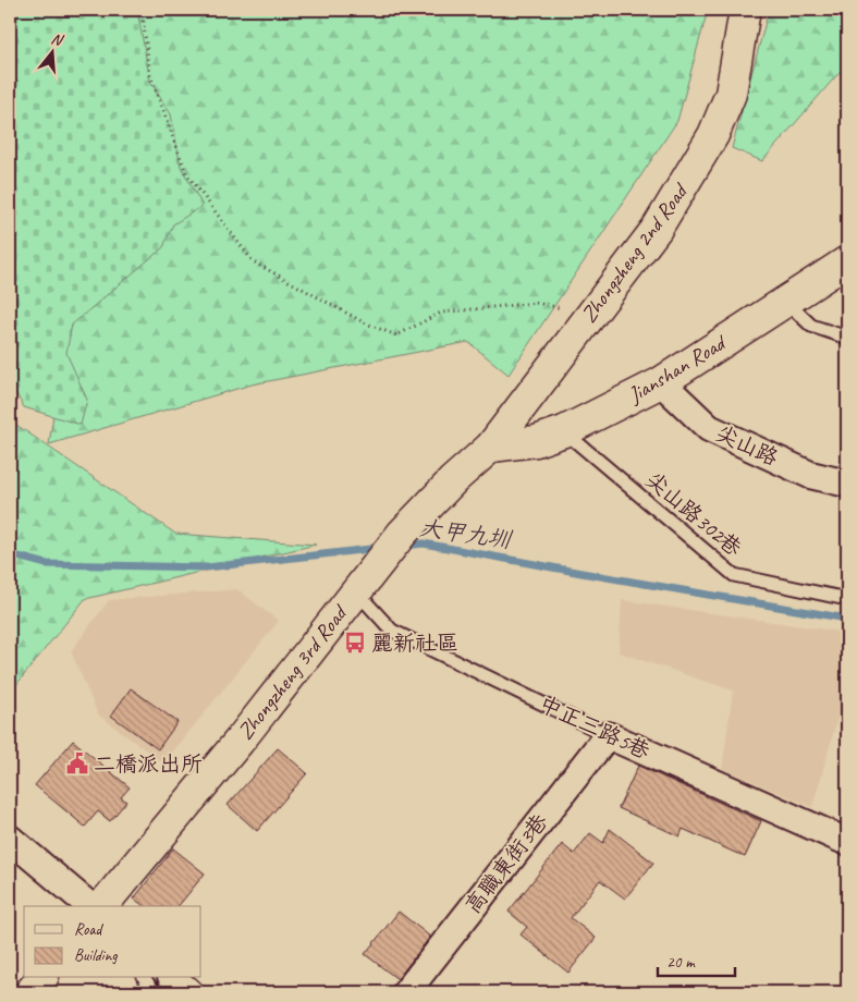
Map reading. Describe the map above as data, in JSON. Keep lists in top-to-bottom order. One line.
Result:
{"streets":{"street":["Zhongzheng 2nd Road","Jianshan Road","尖山路","Zhongzheng 3rd Road","中正三路5巷","高職東街3巷"],"lane":["尖山路302巷"]},"crossings":[["Zhongzheng 2nd Road","Jianshan Road"],["Zhongzheng 2nd Road","Zhongzheng 3rd Road"],["Jianshan Road","尖山路"],["Jianshan Road","尖山路302巷"],["Jianshan Road","Zhongzheng 3rd Road"],["Zhongzheng 3rd Road","中正三路5巷"],["中正三路5巷","高職東街3巷"]],"water":["大甲九圳"],"places":{"bus stop":["麗新社區"],"public building":["二橋派出所"]},"legend":["Road","Building"],"scale_bar":"20 m","north":"top"}
